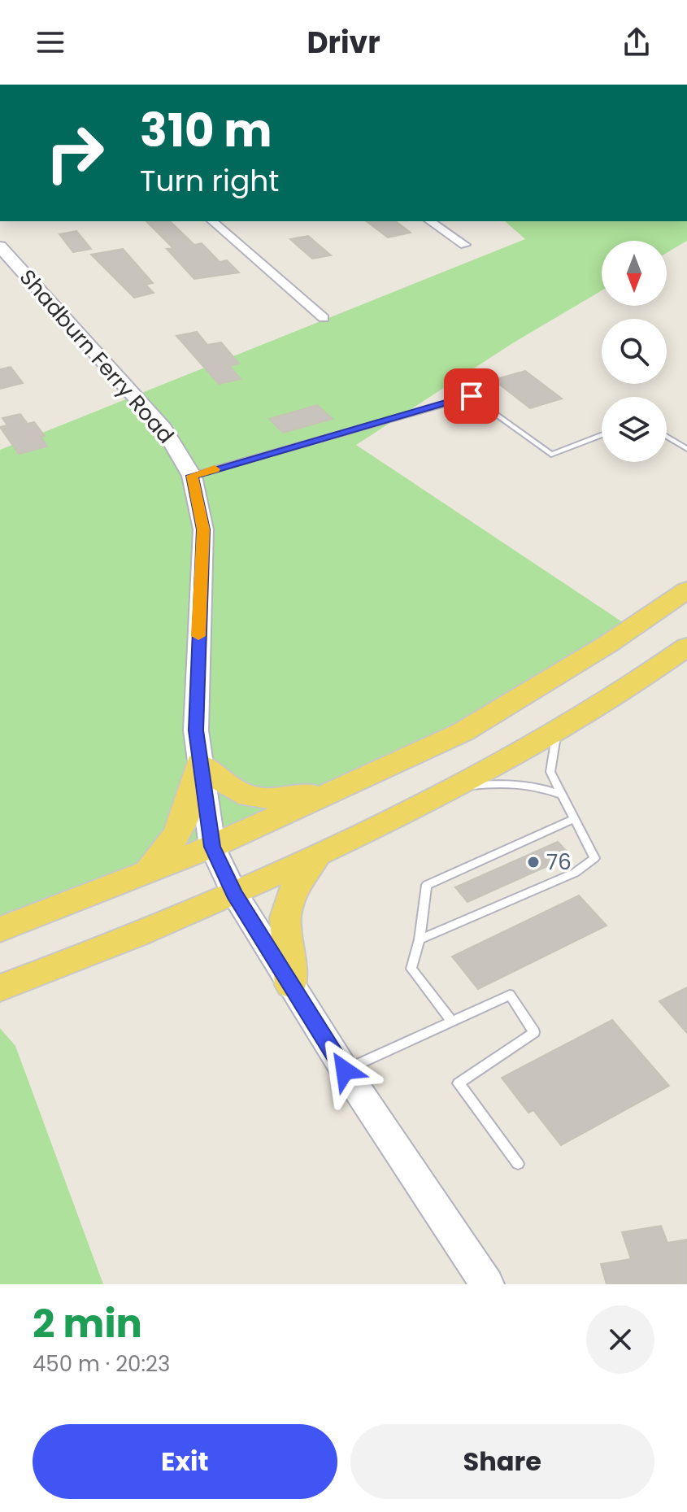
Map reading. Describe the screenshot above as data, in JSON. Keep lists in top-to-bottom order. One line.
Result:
{"streets":{"street":["Shadburn Ferry Road"]},"places":["76"],"north":"bottom","page":{"header":"Drivr","turn":["310 m","Turn right"],"heading":["2 min","450 m · 20:23"],"buttons":["Exit","Share"]}}
